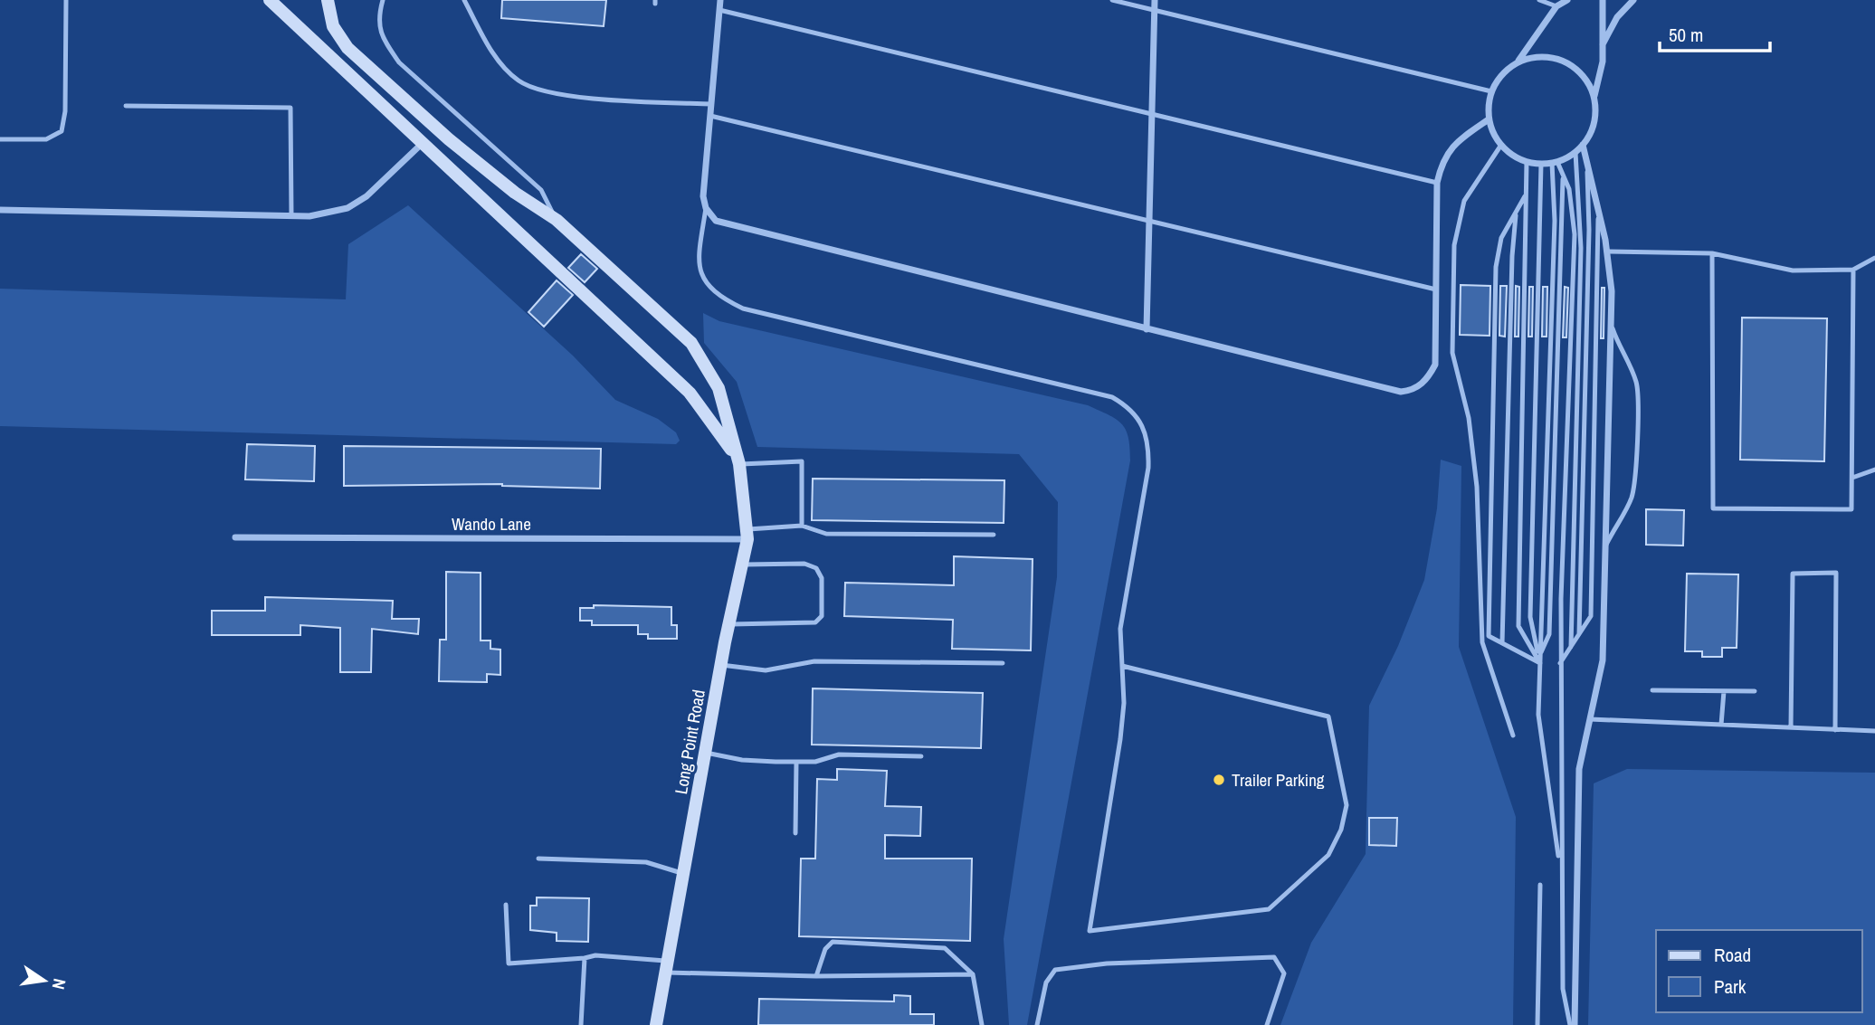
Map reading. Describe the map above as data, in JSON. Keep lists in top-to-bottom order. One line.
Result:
{"streets":{"main road":["Long Point Road"],"street":["Wando Lane"]},"crossings":[["Wando Lane","Long Point Road"]],"places":["Trailer Parking"],"legend":["Road","Park"],"scale_bar":"50 m","north":"right"}
